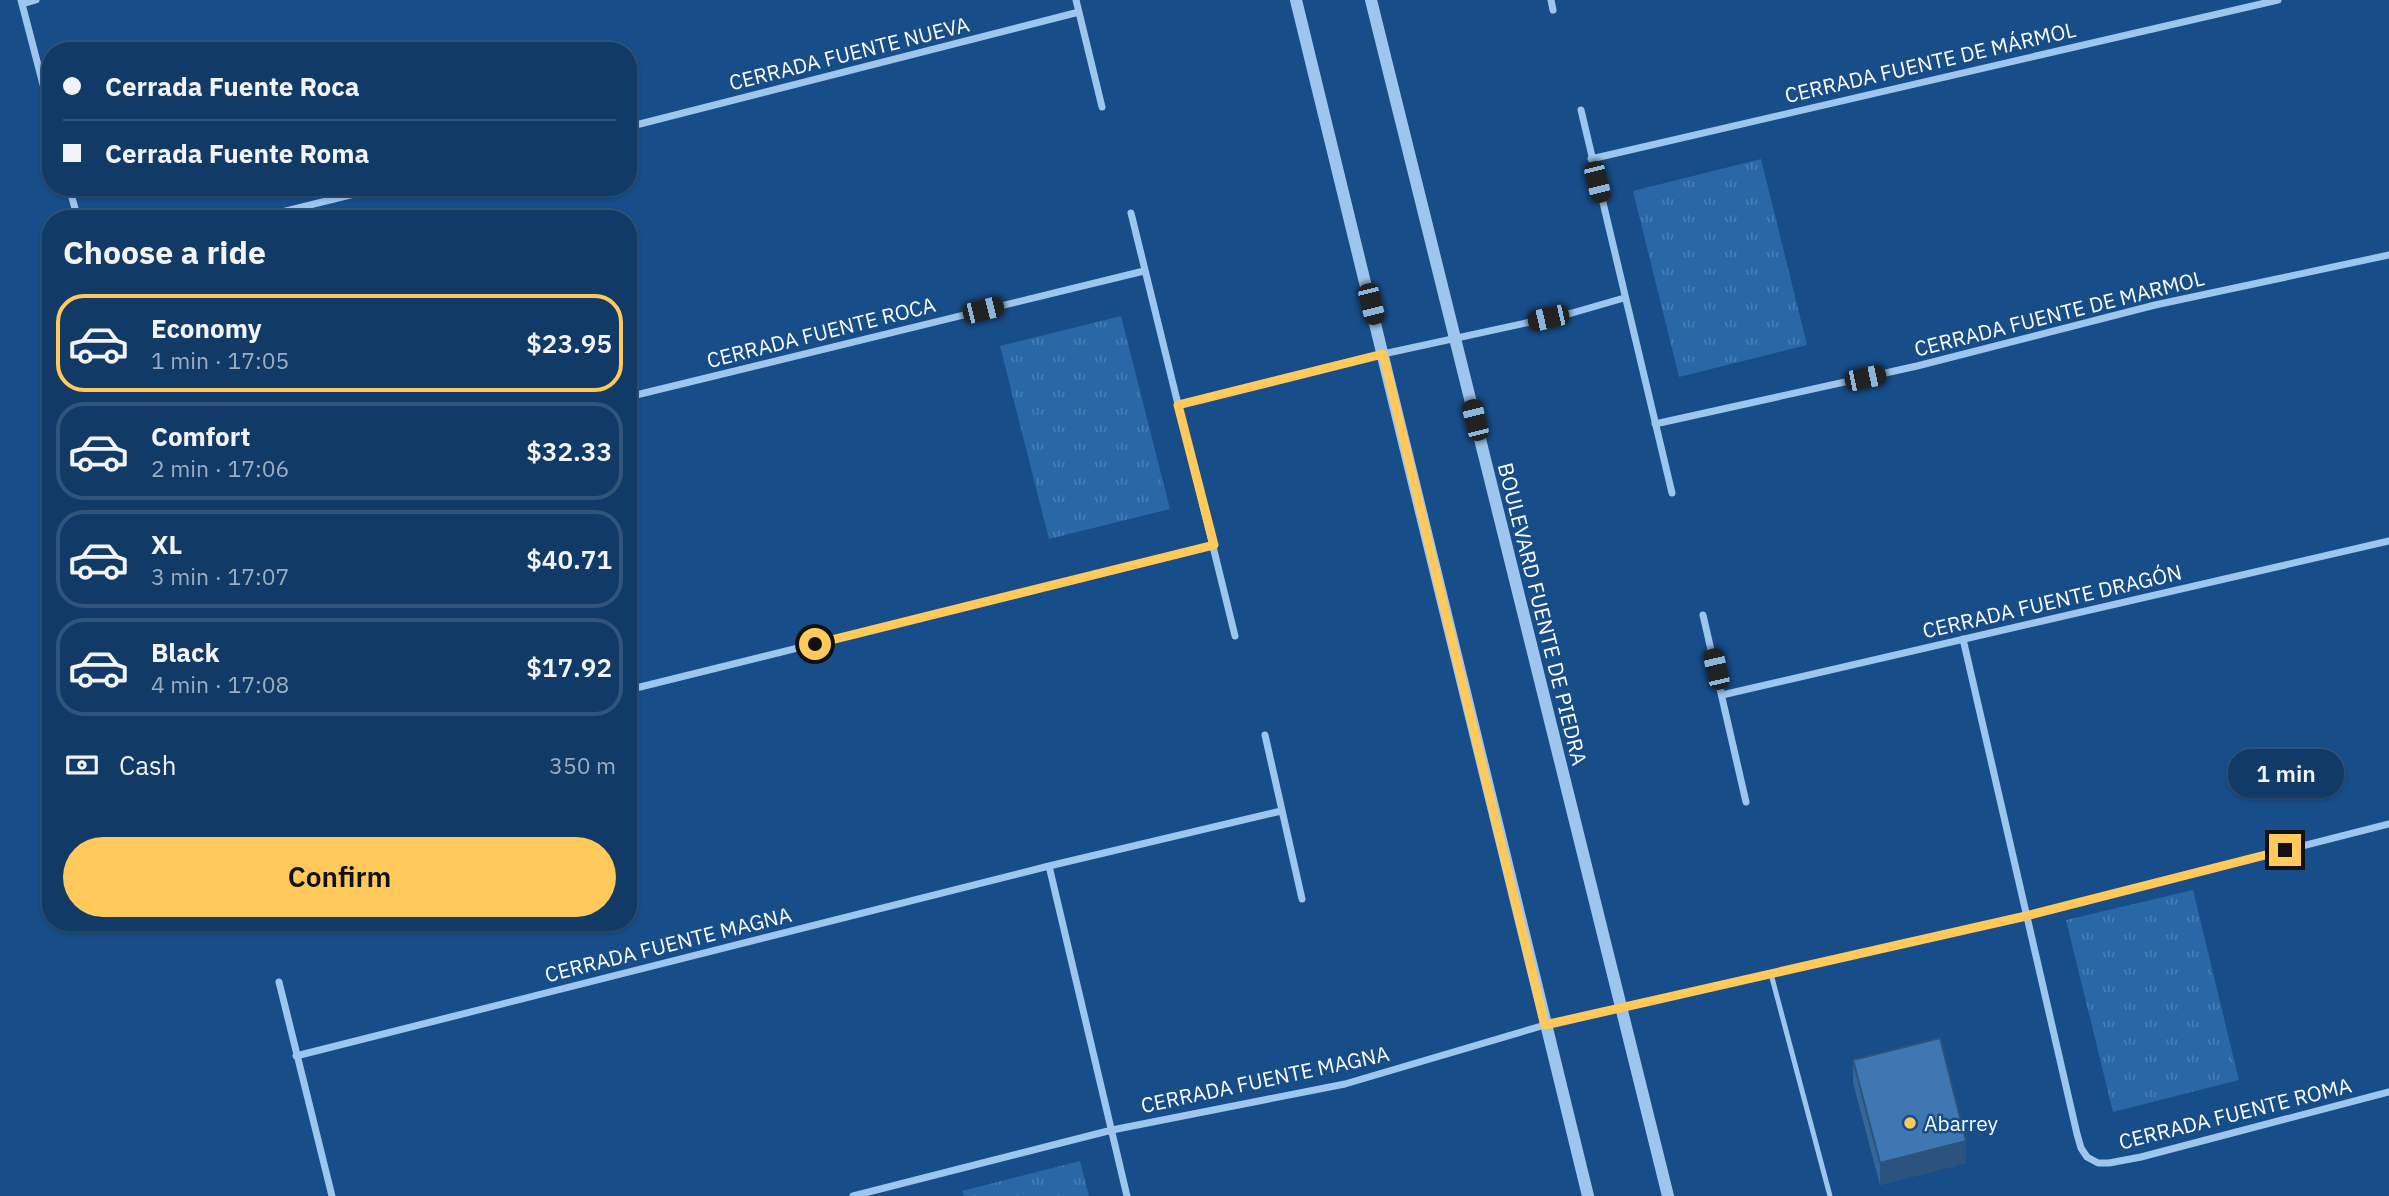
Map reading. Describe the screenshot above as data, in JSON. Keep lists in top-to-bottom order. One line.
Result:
{"streets":{"street":["CERRADA FUENTE NUEVA","CERRADA FUENTE DE MÁRMOL","CERRADA FUENTE DE MARMOL","CERRADA FUENTE ROCA","CERRADA FUENTE DRAGÓN","BOULEVARD FUENTE DE PIEDRA","CERRADA FUENTE MAGNA","CERRADA FUENTE ROMA"]},"crossings":[["CERRADA FUENTE DRAGÓN","CERRADA FUENTE ROMA"],["BOULEVARD FUENTE DE PIEDRA","CERRADA FUENTE MAGNA"]],"places":["Abarrey"],"page":{"banner":["Cerrada Fuente Roca","Cerrada Fuente Roma"],"heading":"Choose a ride","list":[{"name":"Economy","note":"1 min · 17:05","value":"$23.95"},{"name":"Comfort","note":"2 min · 17:06","value":"$32.33"},{"name":"XL","note":"3 min · 17:07","value":"$40.71"},{"name":"Black","note":"4 min · 17:08","value":"$17.92"}],"pay":["Cash","350 m"],"bubble":"1 min","buttons":"Confirm"}}
